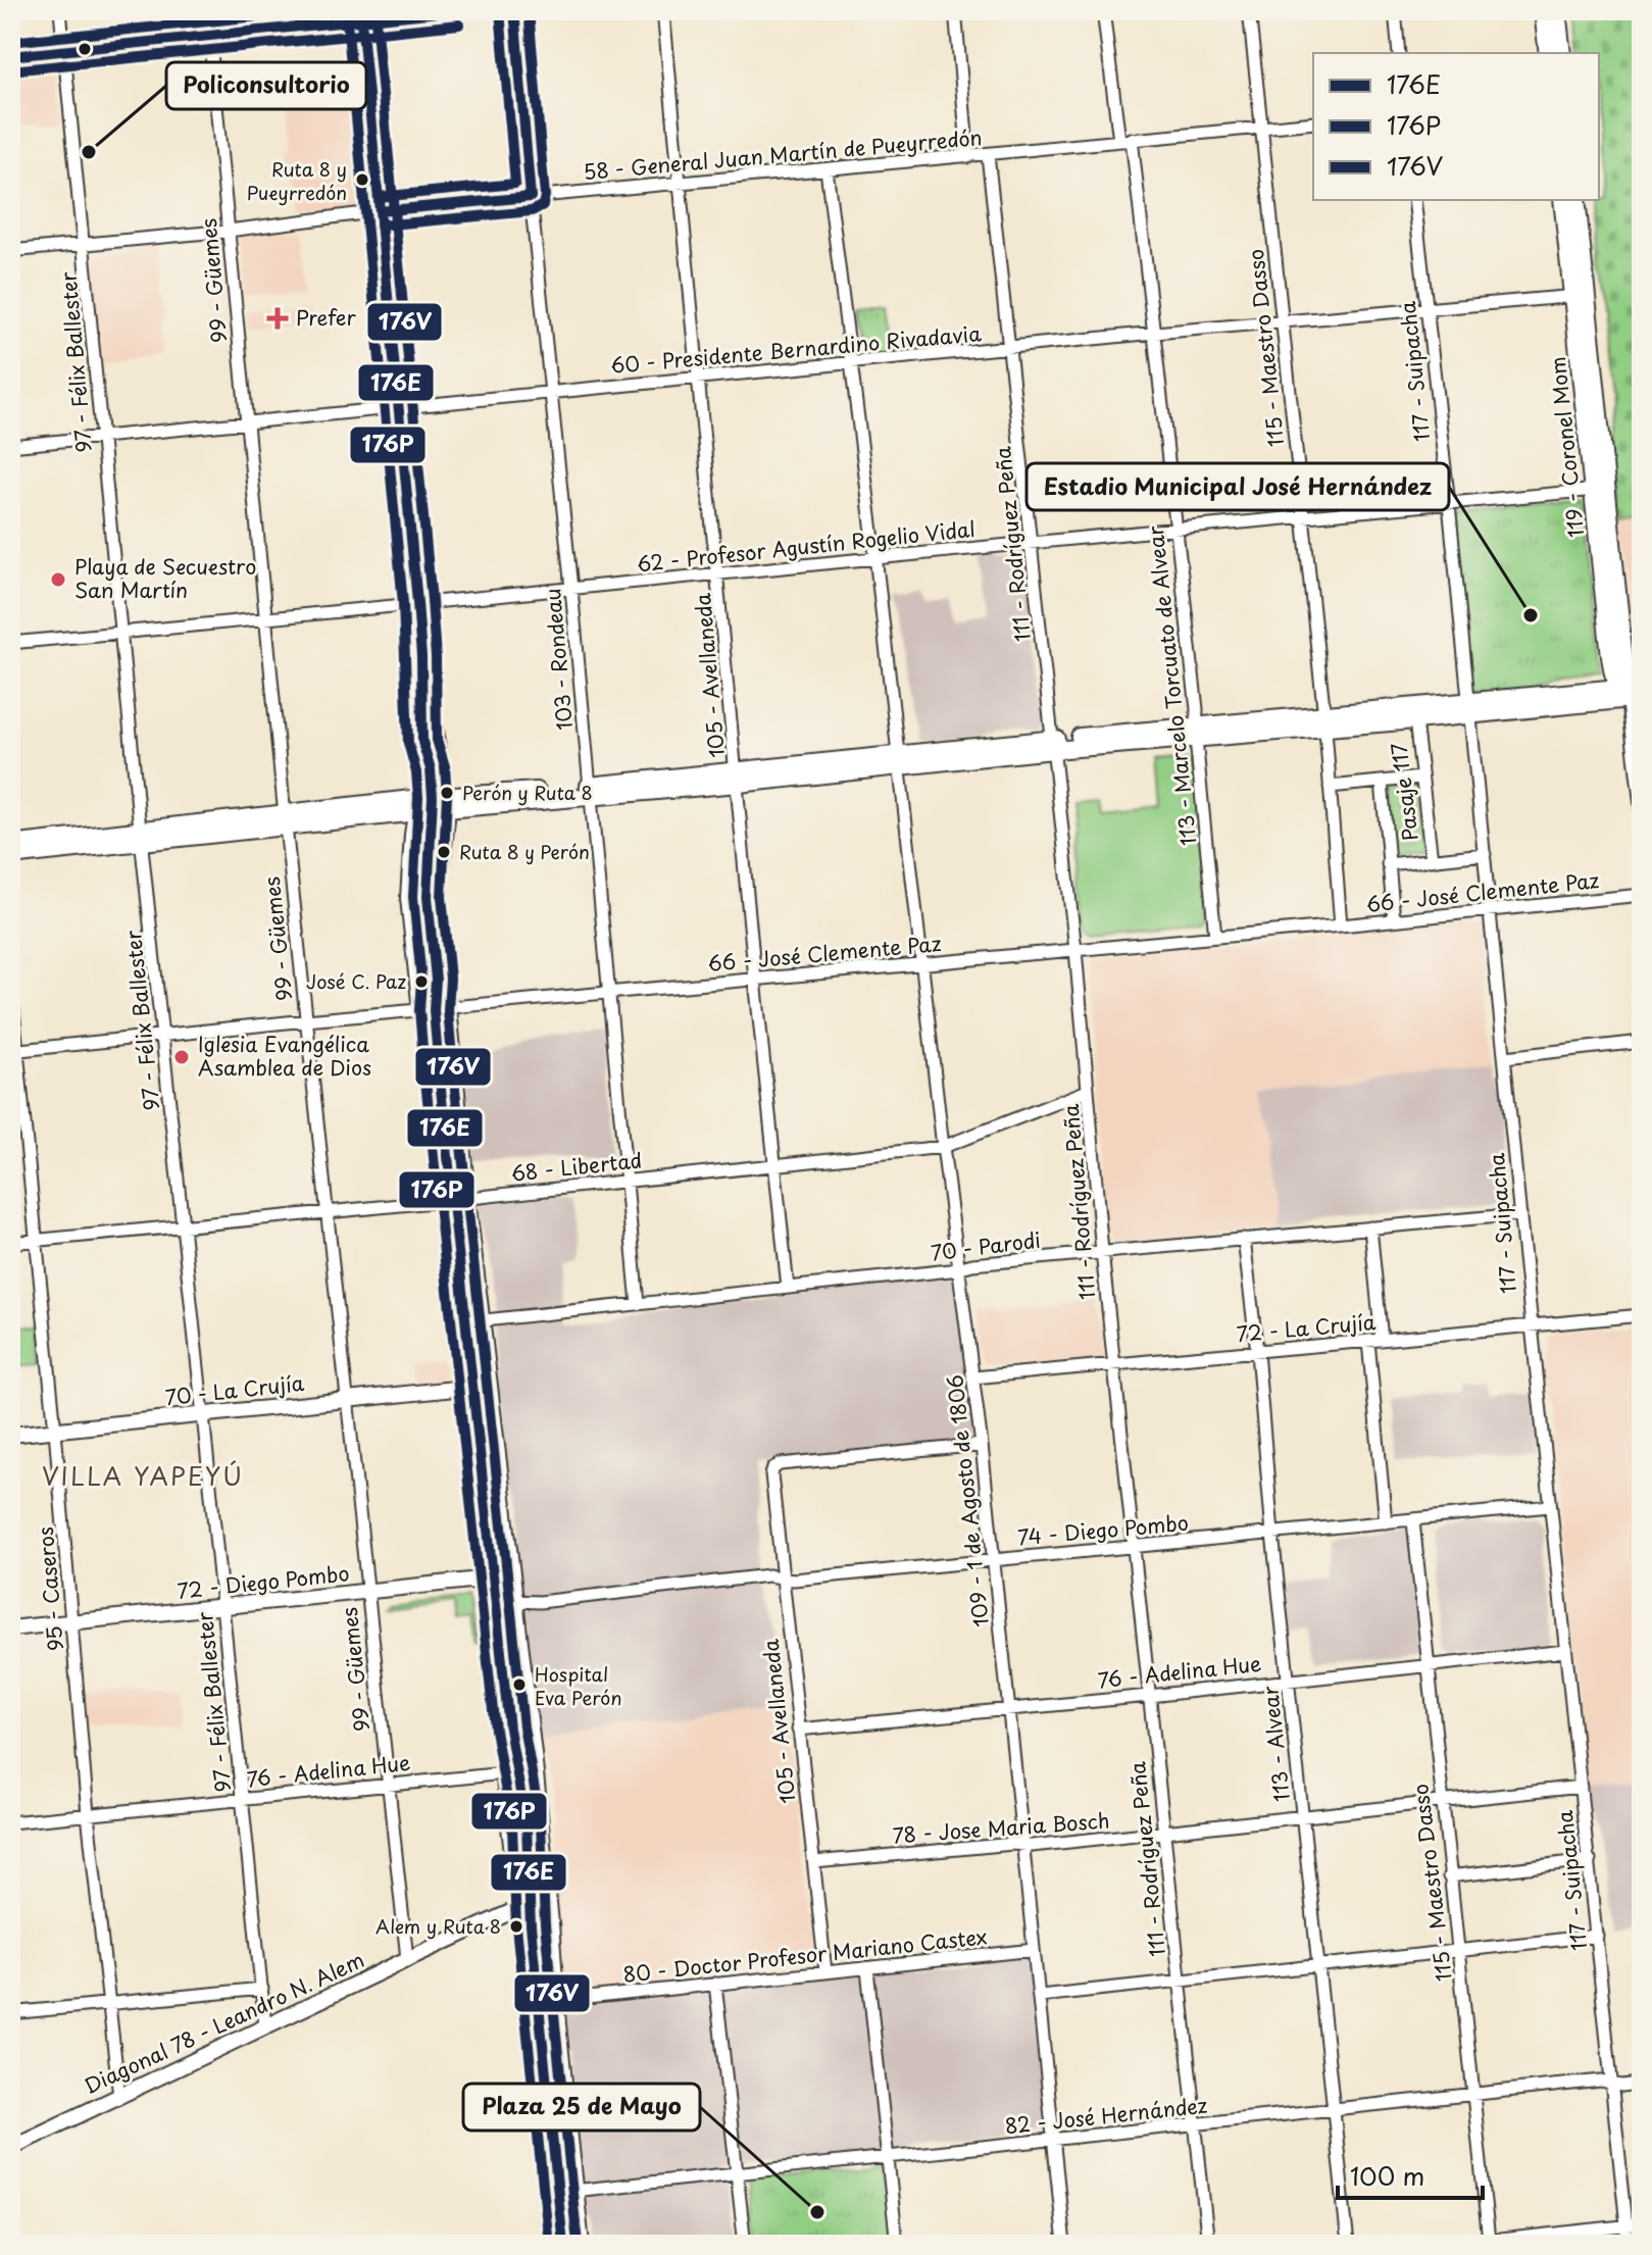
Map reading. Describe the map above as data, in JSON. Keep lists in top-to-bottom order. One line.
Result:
{"streets":{"main road":["119 - Coronel Mom"],"street":["58 - General Juan Martín de Pueyrredón","99 - Güemes","115 - Maestro Dasso","60 - Presidente Bernardino Rivadavia","97 - Félix Ballester","117 - Suipacha","111 - Rodríguez Peña","62 - Profesor Agustín Rogelio Vidal","103 - Rondeau","105 - Avellaneda","113 - Marcelo Torcuato de Alvear","Pasaje 117","66 - José Clemente Paz","68 - Libertad","70 - Parodi","72 - La Crujía","70 - La Crujía","109 - 1 de Agosto de 1806","74 - Diego Pombo","72 - Diego Pombo","95 - Caseros","76 - Adelina Hue","113 - Alvear","78 - Jose Maria Bosch","80 - Doctor Profesor Mariano Castex","Diagonal 78 - Leandro N. Alem","82 - José Hernández"]},"crossings":[["58 - General Juan Martín de Pueyrredón","99 - Güemes"],["58 - General Juan Martín de Pueyrredón","115 - Maestro Dasso"],["58 - General Juan Martín de Pueyrredón","97 - Félix Ballester"],["58 - General Juan Martín de Pueyrredón","111 - Rodríguez Peña"],["58 - General Juan Martín de Pueyrredón","103 - Rondeau"],["58 - General Juan Martín de Pueyrredón","105 - Avellaneda"],["58 - General Juan Martín de Pueyrredón","113 - Marcelo Torcuato de Alvear"],["58 - General Juan Martín de Pueyrredón","109 - 1 de Agosto de 1806"],["99 - Güemes","60 - Presidente Bernardino Rivadavia"],["99 - Güemes","62 - Profesor Agustín Rogelio Vidal"],["99 - Güemes","66 - José Clemente Paz"],["99 - Güemes","68 - Libertad"],["99 - Güemes","70 - La Crujía"],["99 - Güemes","72 - Diego Pombo"],["99 - Güemes","76 - Adelina Hue"],["99 - Güemes","Diagonal 78 - Leandro N. Alem"],["115 - Maestro Dasso","60 - Presidente Bernardino Rivadavia"],["115 - Maestro Dasso","62 - Profesor Agustín Rogelio Vidal"],["115 - Maestro Dasso","66 - José Clemente Paz"],["115 - Maestro Dasso","74 - Diego Pombo"],["115 - Maestro Dasso","76 - Adelina Hue"],["115 - Maestro Dasso","78 - Jose Maria Bosch"],["115 - Maestro Dasso","82 - José Hernández"],["60 - Presidente Bernardino Rivadavia","97 - Félix Ballester"],["60 - Presidente Bernardino Rivadavia","117 - Suipacha"],["60 - Presidente Bernardino Rivadavia","119 - Coronel Mom"],["60 - Presidente Bernardino Rivadavia","111 - Rodríguez Peña"],["60 - Presidente Bernardino Rivadavia","103 - Rondeau"],["60 - Presidente Bernardino Rivadavia","105 - Avellaneda"],["60 - Presidente Bernardino Rivadavia","113 - Marcelo Torcuato de Alvear"],["60 - Presidente Bernardino Rivadavia","109 - 1 de Agosto de 1806"],["97 - Félix Ballester","62 - Profesor Agustín Rogelio Vidal"],["97 - Félix Ballester","66 - José Clemente Paz"],["97 - Félix Ballester","68 - Libertad"],["97 - Félix Ballester","70 - La Crujía"],["97 - Félix Ballester","72 - Diego Pombo"],["97 - Félix Ballester","76 - Adelina Hue"],["97 - Félix Ballester","Diagonal 78 - Leandro N. Alem"],["117 - Suipacha","62 - Profesor Agustín Rogelio Vidal"],["117 - Suipacha","66 - José Clemente Paz"],["117 - Suipacha","70 - Parodi"],["117 - Suipacha","72 - La Crujía"],["117 - Suipacha","74 - Diego Pombo"],["117 - Suipacha","76 - Adelina Hue"],["117 - Suipacha","78 - Jose Maria Bosch"],["117 - Suipacha","82 - José Hernández"],["119 - Coronel Mom","62 - Profesor Agustín Rogelio Vidal"],["111 - Rodríguez Peña","62 - Profesor Agustín Rogelio Vidal"],["111 - Rodríguez Peña","66 - José Clemente Paz"],["111 - Rodríguez Peña","68 - Libertad"],["111 - Rodríguez Peña","70 - Parodi"],["111 - Rodríguez Peña","72 - La Crujía"],["111 - Rodríguez Peña","74 - Diego Pombo"],["111 - Rodríguez Peña","76 - Adelina Hue"],["111 - Rodríguez Peña","78 - Jose Maria Bosch"],["111 - Rodríguez Peña","82 - José Hernández"],["62 - Profesor Agustín Rogelio Vidal","103 - Rondeau"],["62 - Profesor Agustín Rogelio Vidal","105 - Avellaneda"],["62 - Profesor Agustín Rogelio Vidal","113 - Marcelo Torcuato de Alvear"],["62 - Profesor Agustín Rogelio Vidal","109 - 1 de Agosto de 1806"],["103 - Rondeau","66 - José Clemente Paz"],["103 - Rondeau","68 - Libertad"],["103 - Rondeau","70 - Parodi"],["105 - Avellaneda","66 - José Clemente Paz"],["105 - Avellaneda","68 - Libertad"],["105 - Avellaneda","70 - Parodi"],["105 - Avellaneda","109 - 1 de Agosto de 1806"],["105 - Avellaneda","74 - Diego Pombo"],["105 - Avellaneda","76 - Adelina Hue"],["105 - Avellaneda","78 - Jose Maria Bosch"],["105 - Avellaneda","80 - Doctor Profesor Mariano Castex"],["113 - Marcelo Torcuato de Alvear","66 - José Clemente Paz"],["66 - José Clemente Paz","109 - 1 de Agosto de 1806"],["66 - José Clemente Paz","95 - Caseros"],["68 - Libertad","109 - 1 de Agosto de 1806"],["68 - Libertad","95 - Caseros"],["70 - Parodi","109 - 1 de Agosto de 1806"],["70 - Parodi","113 - Alvear"],["72 - La Crujía","109 - 1 de Agosto de 1806"],["72 - La Crujía","113 - Alvear"],["70 - La Crujía","95 - Caseros"],["109 - 1 de Agosto de 1806","74 - Diego Pombo"],["109 - 1 de Agosto de 1806","76 - Adelina Hue"],["109 - 1 de Agosto de 1806","78 - Jose Maria Bosch"],["109 - 1 de Agosto de 1806","80 - Doctor Profesor Mariano Castex"],["109 - 1 de Agosto de 1806","82 - José Hernández"],["74 - Diego Pombo","113 - Alvear"],["72 - Diego Pombo","95 - Caseros"],["95 - Caseros","76 - Adelina Hue"],["95 - Caseros","Diagonal 78 - Leandro N. Alem"],["76 - Adelina Hue","113 - Alvear"],["113 - Alvear","78 - Jose Maria Bosch"],["113 - Alvear","82 - José Hernández"]],"districts":["VILLA YAPEYÚ"],"places":{"other":["Policonsultorio","Ruta 8 y Pueyrredón","Playa de Secuestro San Martín","Estadio Municipal José Hernández","Perón y Ruta 8","Ruta 8 y Perón","José C. Paz","Iglesia Evangélica Asamblea de Dios","Hospital Eva Perón","Alem y Ruta 8","Plaza 25 de Mayo"],"health":["Prefer"]},"lines":["transit line 176E","transit line 176P","transit line 176V"],"legend":["176E","176P","176V"],"scale_bar":"100 m"}
